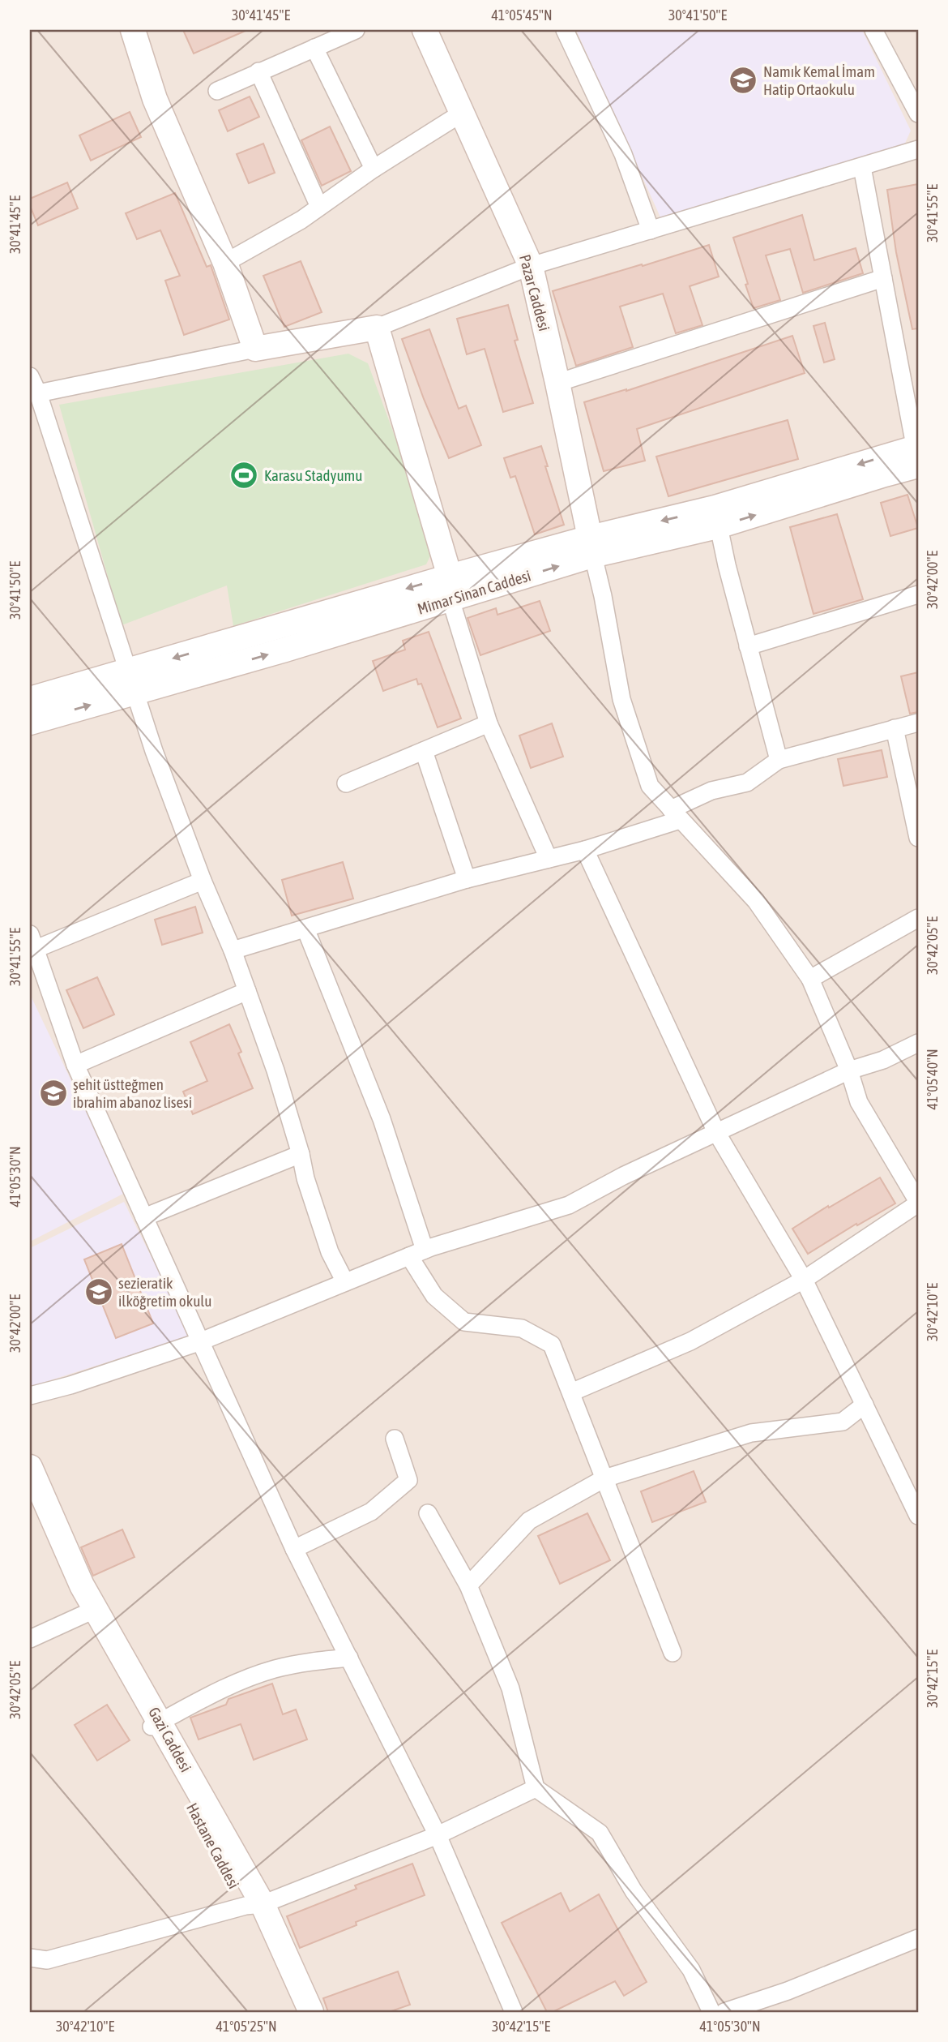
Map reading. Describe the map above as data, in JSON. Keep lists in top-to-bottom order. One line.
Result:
{"streets":{"main road":["Pazar Caddesi","Mimar Sinan Caddesi","Gazi Caddesi","Hastane Caddesi"]},"crossings":[["Pazar Caddesi","Mimar Sinan Caddesi"],["Gazi Caddesi","Hastane Caddesi"]],"places":{"school or university":["Namık Kemal İmam Hatip Ortaokulu","şehit üstteğmen ibrahim abanoz lisesi","sezieratik ilköğretim okulu"],"sports":["Karasu Stadyumu"]},"coordinates":["30°41'45\"E","41°05'45\"N","30°41'50\"E","30°41'55\"E","30°42'00\"E","30°42'05\"E","41°05'40\"N","41°05'30\"N","30°42'10\"E","30°42'15\"E","41°05'25\"N"]}
